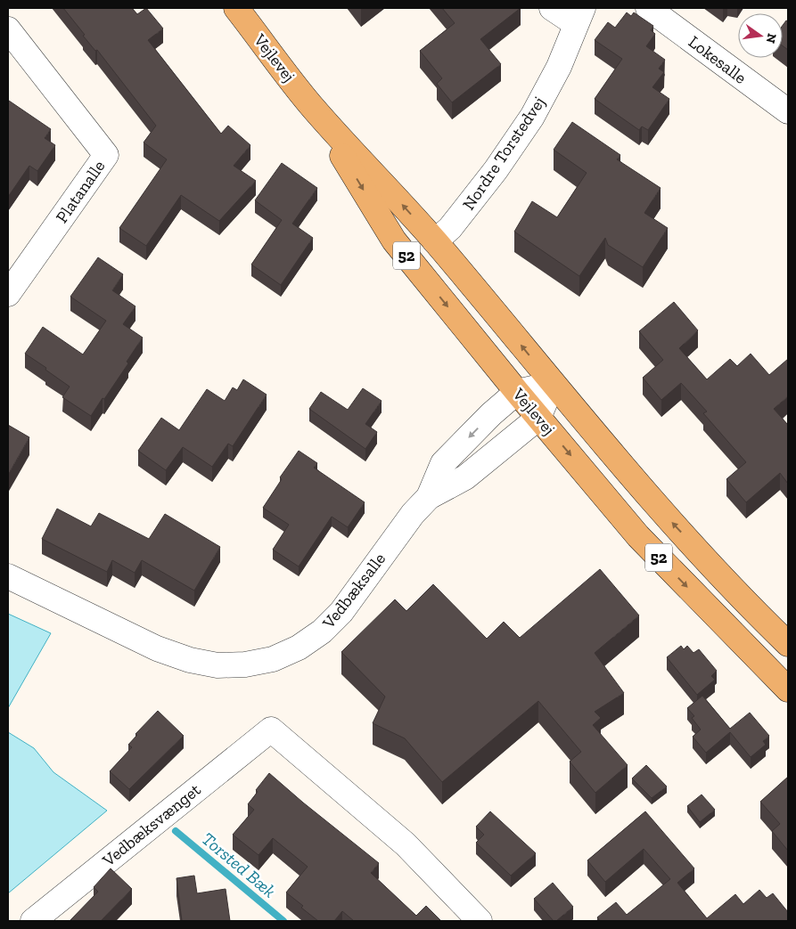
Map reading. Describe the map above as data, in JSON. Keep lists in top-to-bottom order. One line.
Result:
{"streets":{"main road":["Vejlevej","52"],"street":["Lokesalle","Nordre Torstedvej","Platanalle","Vedbæksalle","Vedbæksvænget"]},"crossings":[["Vejlevej","Nordre Torstedvej"],["Vejlevej","Vedbæksalle"]],"water":["Torsted Bæk"],"north":"right"}
